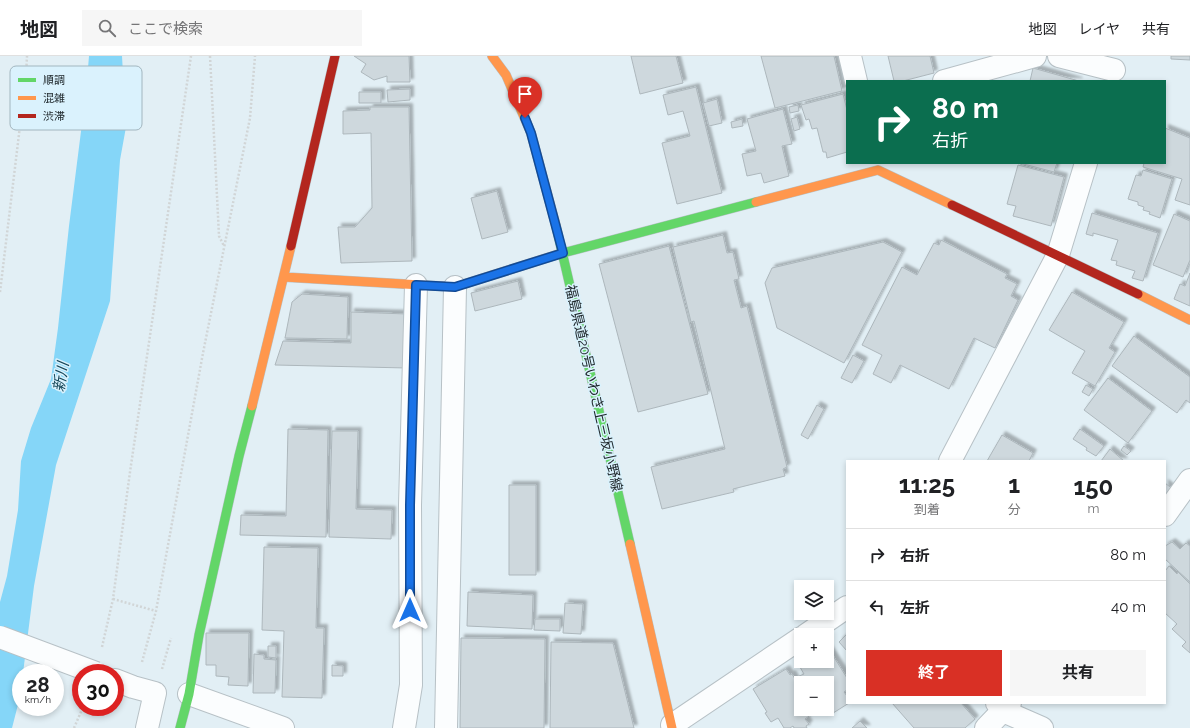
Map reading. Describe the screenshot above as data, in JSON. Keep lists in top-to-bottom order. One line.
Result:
{"streets":{"street":["福島県道20号いわき上三坂小野線"]},"water":["新川"],"legend":["順調","混雑","渋滞"],"page":{"header":"地図","search":"ここで検索","nav":["地図","レイヤ","共有"],"turn":["80 m","右折"],"eta":["11:25","到着","1","分","150","m"],"list":[{"name":"右折","value":"80 m"},{"name":"左折","value":"40 m"}],"map_buttons":["+","−"],"buttons":["終了","共有"],"speed":"28 km/h","limit":"30"}}
